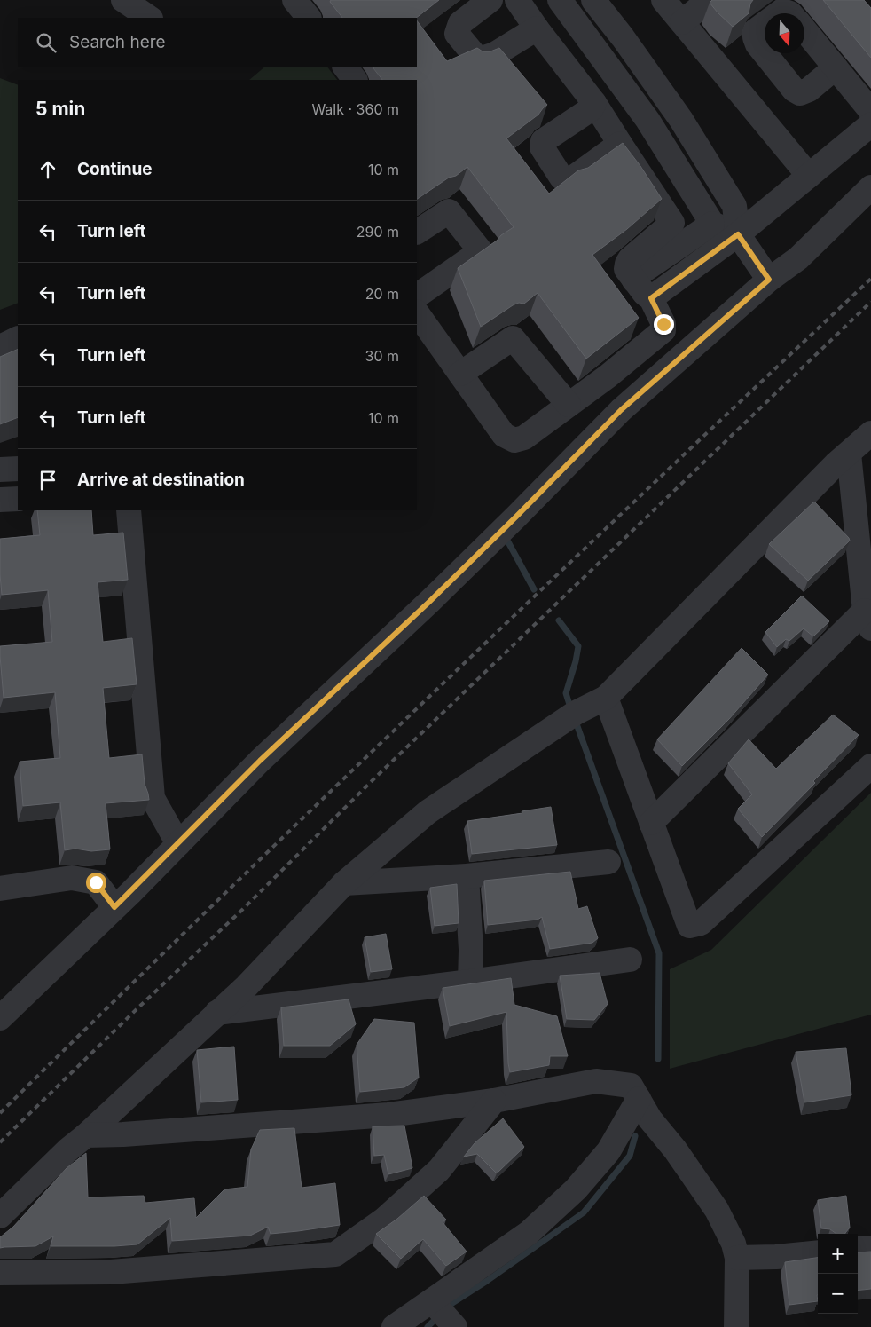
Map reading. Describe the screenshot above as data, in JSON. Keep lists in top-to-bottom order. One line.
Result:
{"north":"bottom","page":{"search":"Search here","heading":["5 min","Walk · 360 m"],"list":[["Continue","10 m"],["Turn left","290 m"],["Turn left","20 m"],["Turn left","30 m"],["Turn left","10 m"],"Arrive at destination"],"map_buttons":["+","−"]}}
